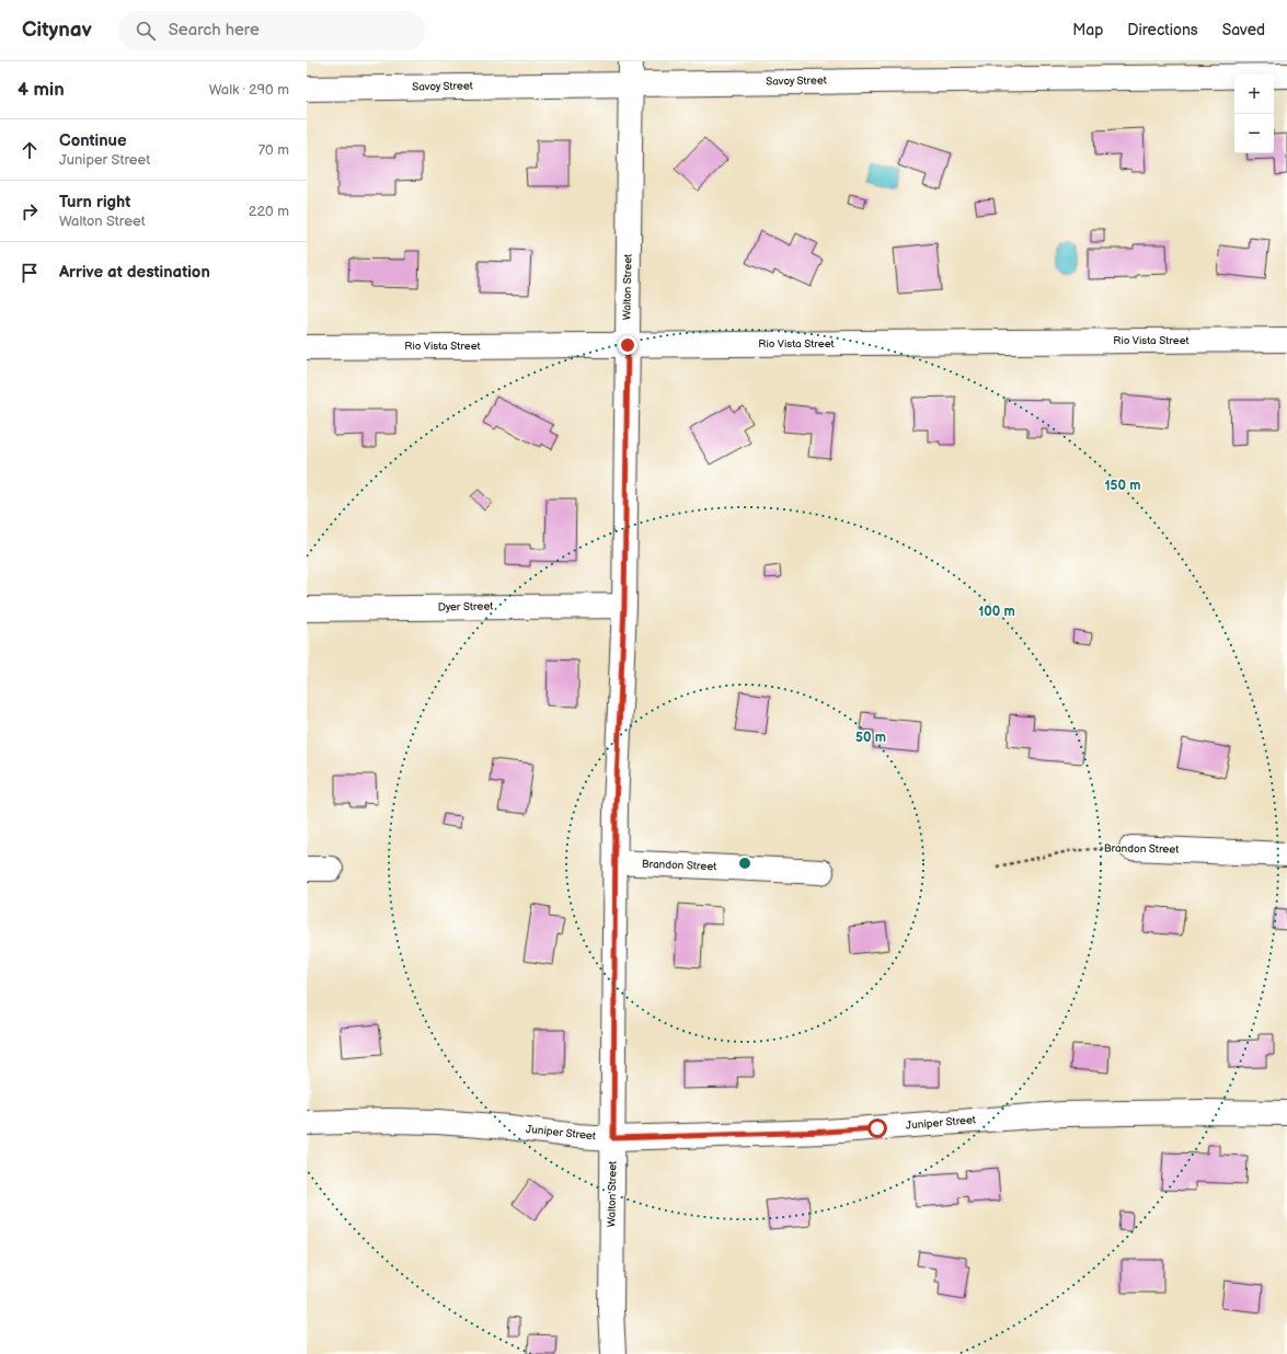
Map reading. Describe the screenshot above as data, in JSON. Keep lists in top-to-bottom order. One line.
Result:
{"streets":{"street":["Savoy Street","Walton Street","Rio Vista Street","Dyer Street","Brandon Street","Juniper Street"]},"crossings":[["Savoy Street","Walton Street"],["Walton Street","Rio Vista Street"],["Walton Street","Dyer Street"],["Walton Street","Brandon Street"],["Walton Street","Juniper Street"]],"page":{"header":"Citynav","search":"Search here","nav":["Map","Directions","Saved"],"heading":["4 min","Walk · 290 m"],"map_buttons":["+","−"],"list":[["Continue","Juniper Street","70 m"],["Turn right","Walton Street","220 m"],"Arrive at destination"]},"rings":["150 m","100 m","50 m"]}
